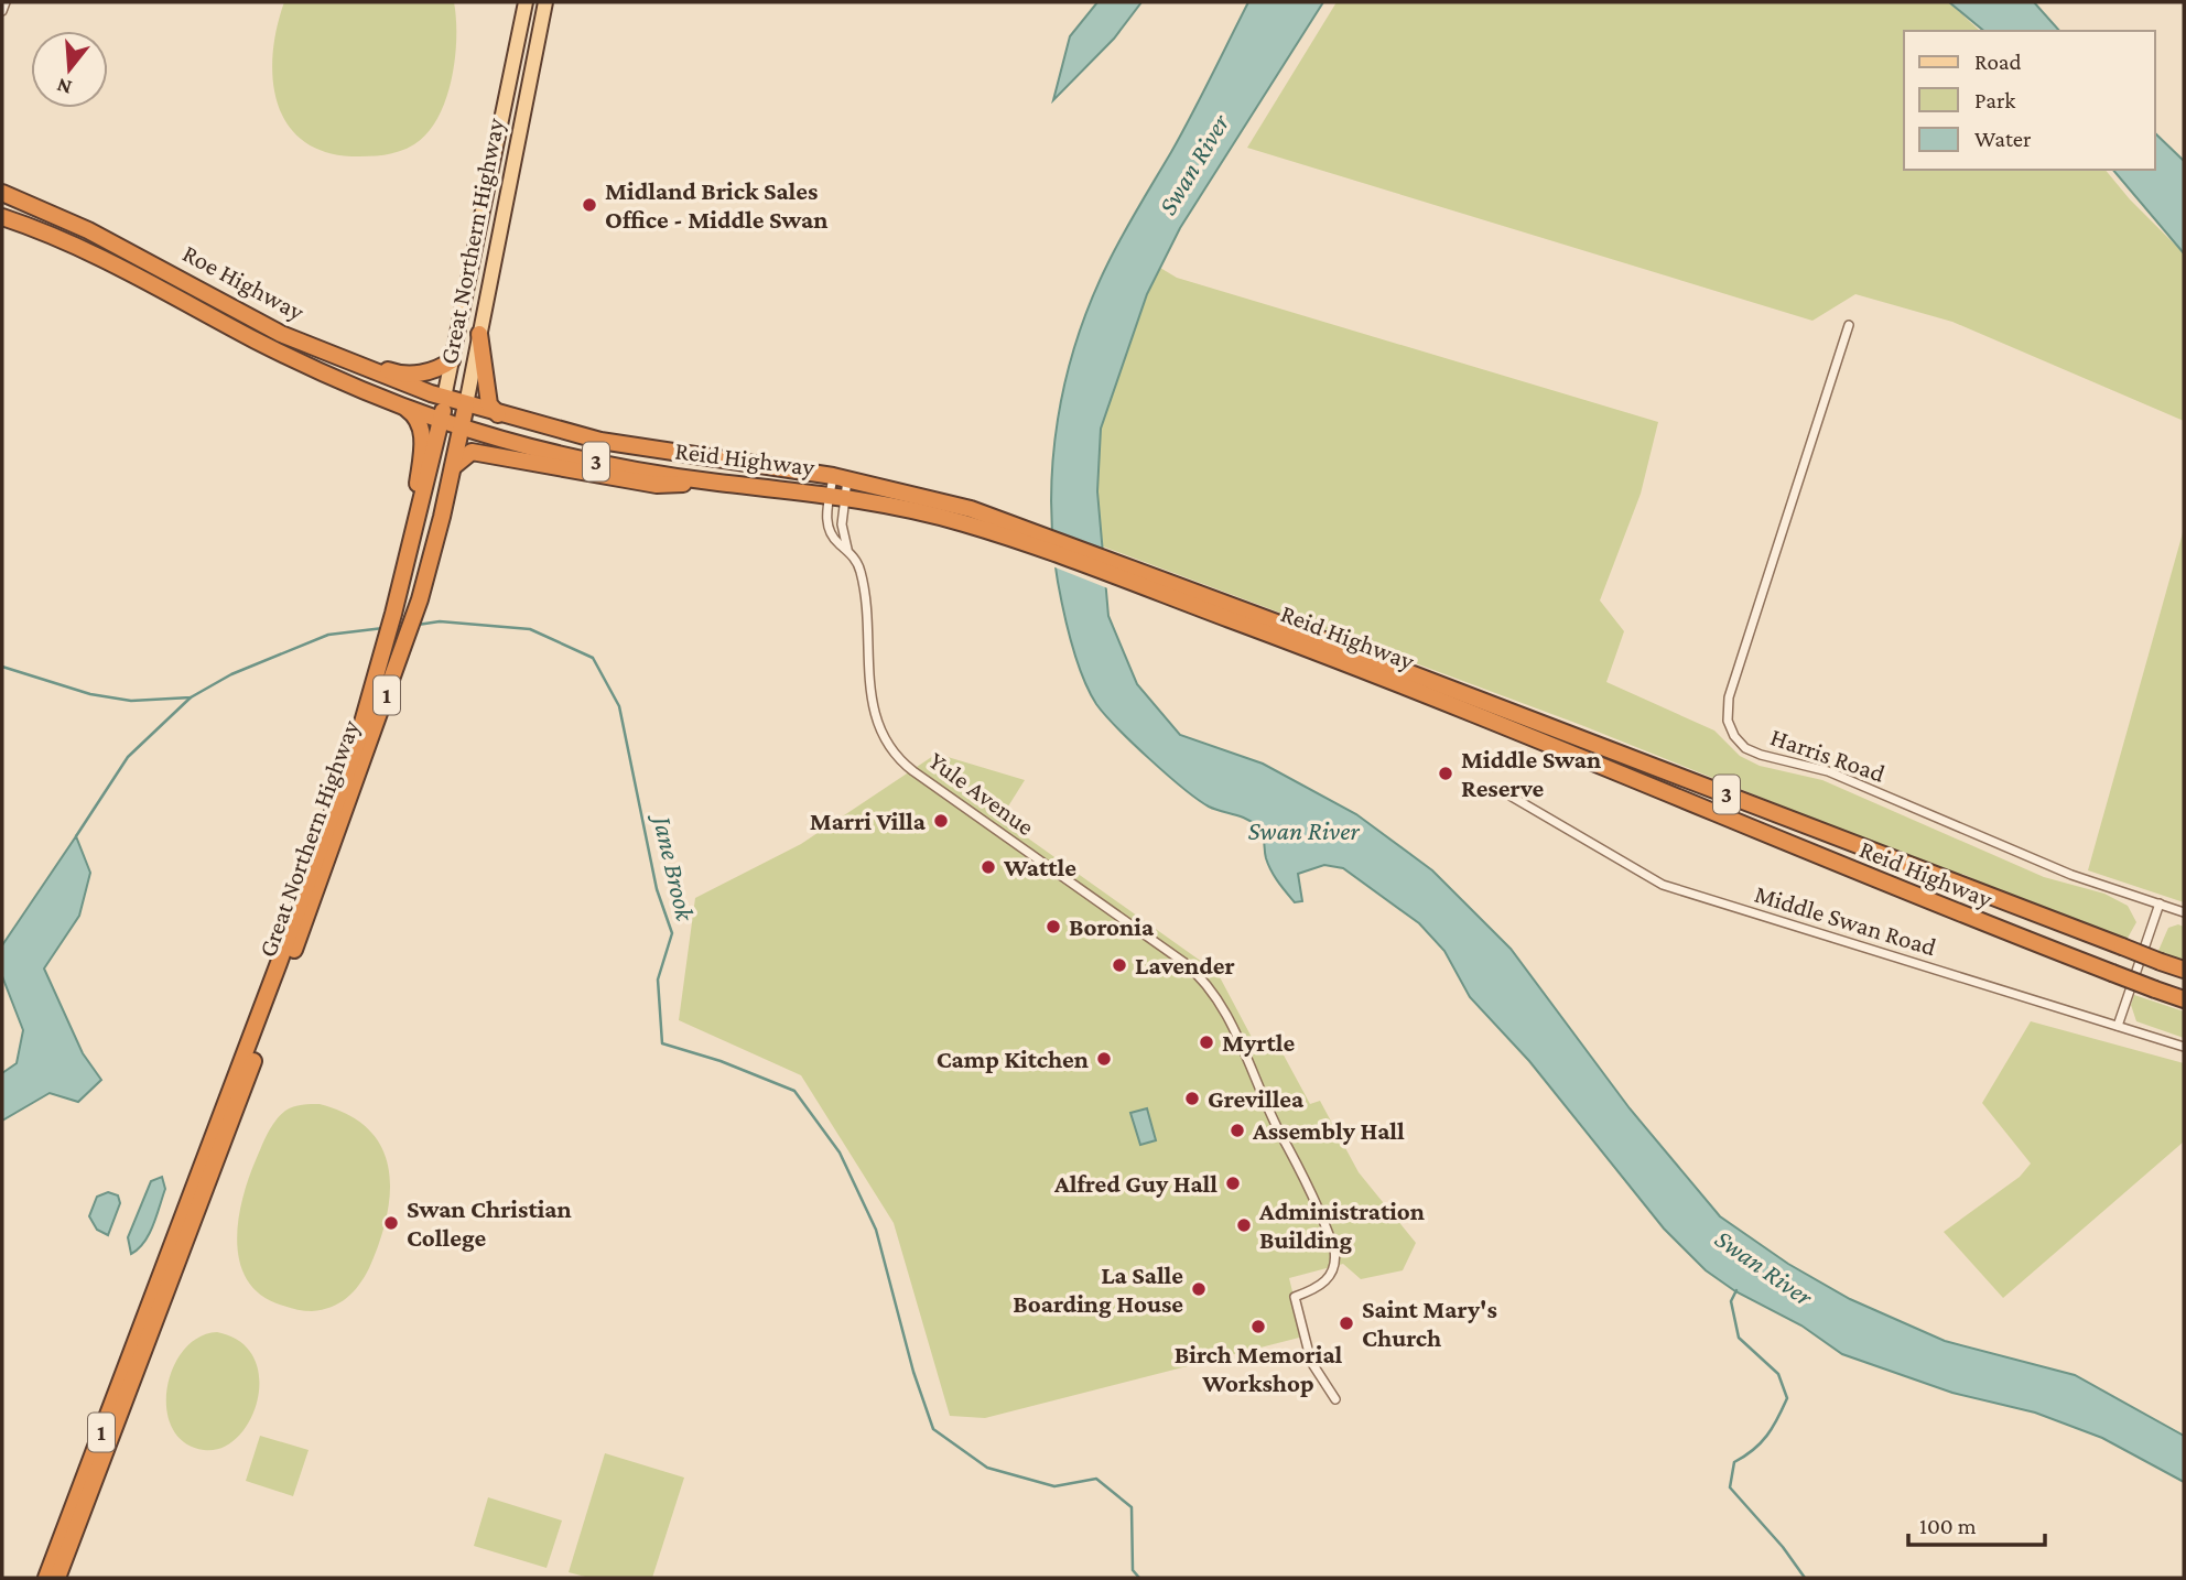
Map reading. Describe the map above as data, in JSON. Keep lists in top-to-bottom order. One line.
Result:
{"streets":{"highway":["Great Northern Highway","Roe Highway","Reid Highway","3","1"],"street":["Harris Road","Yule Avenue","Middle Swan Road"]},"crossings":[["Great Northern Highway","Roe Highway"],["Great Northern Highway","Reid Highway"],["Roe Highway","Reid Highway"],["Reid Highway","Yule Avenue"]],"water":["Swan River","Jane Brook"],"places":["Midland Brick Sales Office - Middle Swan","Middle Swan Reserve","Marri Villa","Wattle","Boronia","Lavender","Myrtle","Camp Kitchen","Grevillea","Assembly Hall","Alfred Guy Hall","Swan Christian College","Administration Building","La Salle Boarding House","Saint Mary's Church","Birch Memorial Workshop"],"legend":["Road","Park","Water"],"scale_bar":"100 m","north":"bottom"}
